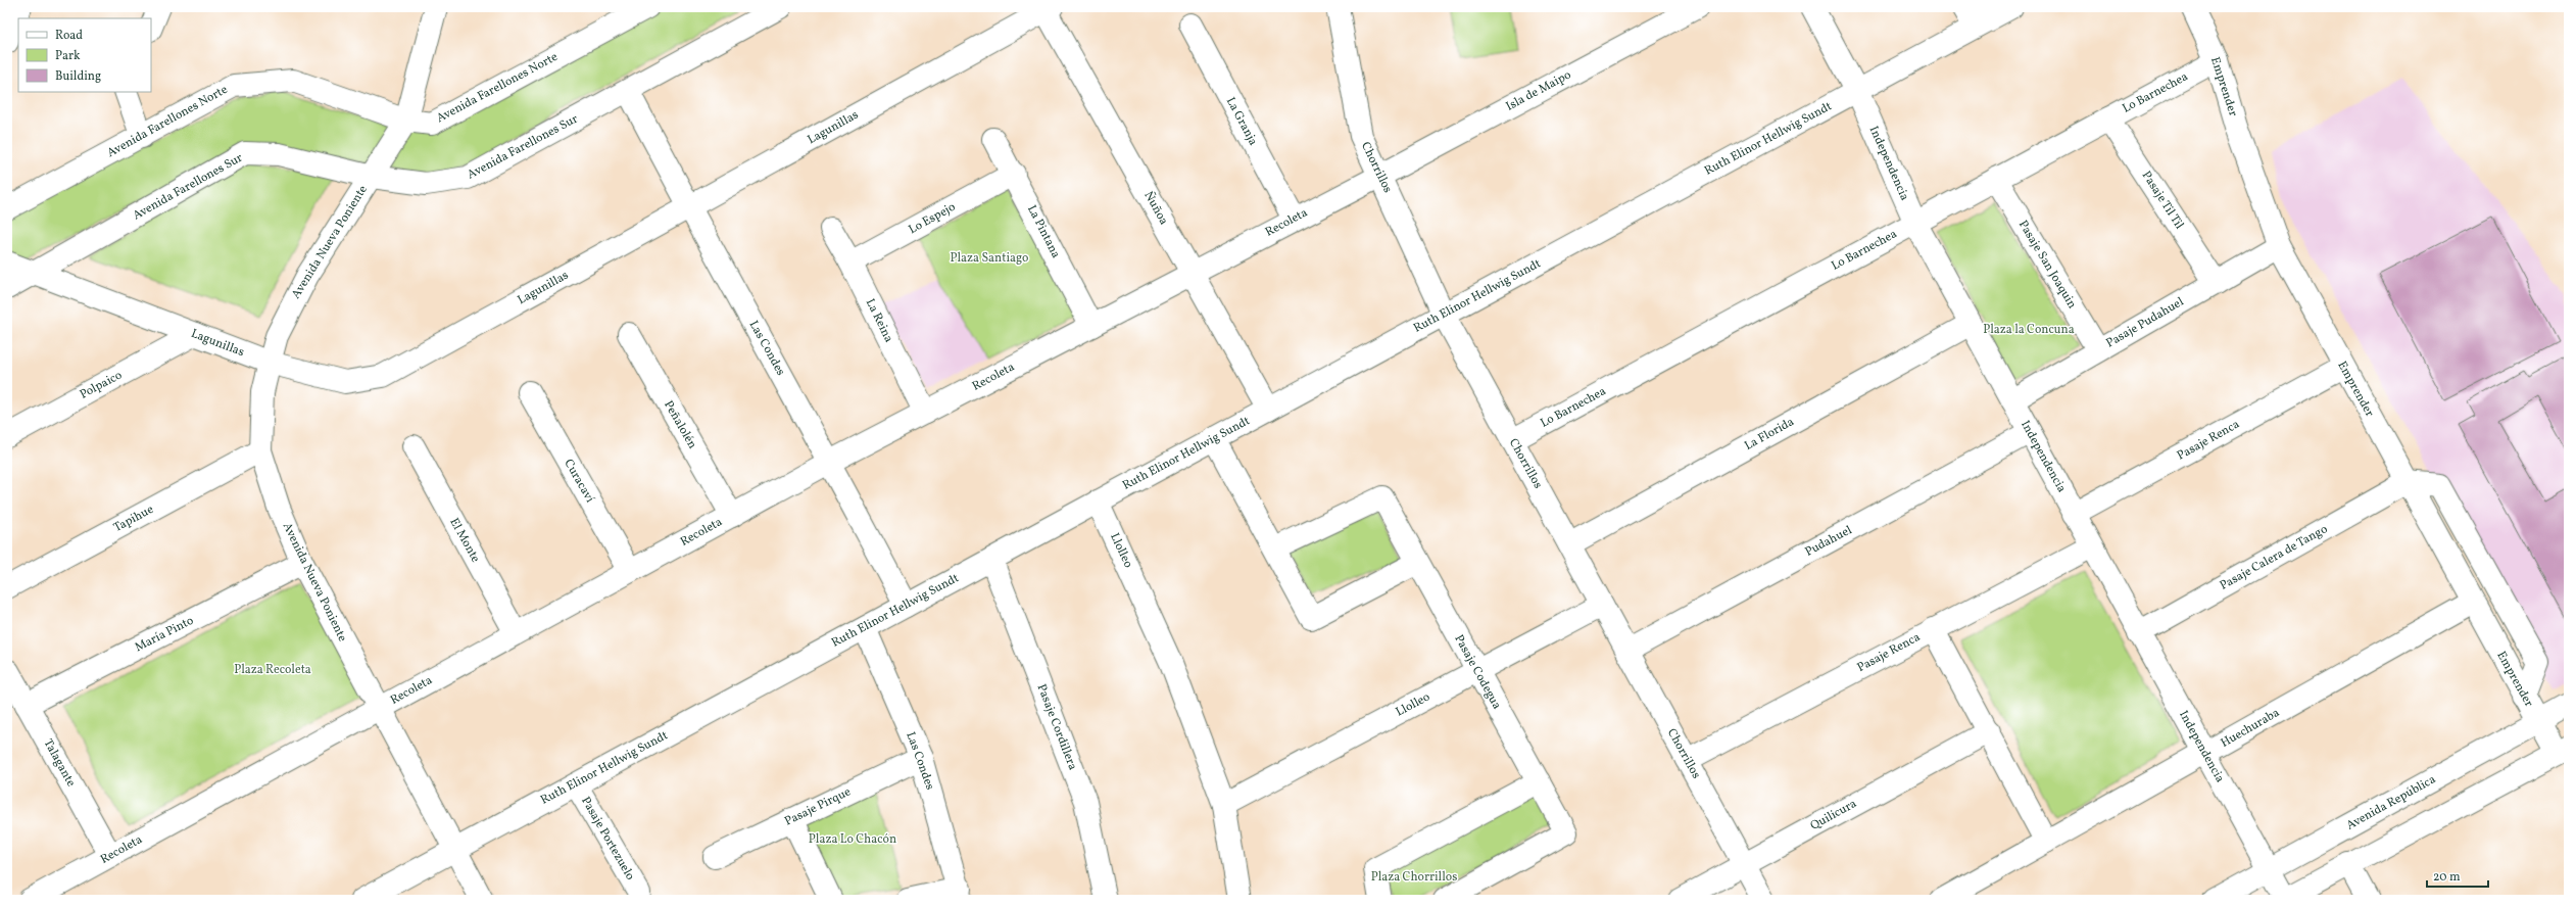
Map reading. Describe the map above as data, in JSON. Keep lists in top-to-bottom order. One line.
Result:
{"streets":{"street":["Emprender","Avenida Farellones Norte","Isla de Maipo","Lo Barnechea","La Granja","Lagunillas","Ruth Elinor Hellwig Sundt","Avenida Farellones Sur","Independencia","Chorrillos","Pasaje Til Til","Ñuñoa","Lo Espejo","Recoleta","La Pintana","Avenida Nueva Poniente","Pasaje San Joaquin","La Reina","Pasaje Pudahuel","Las Condes","Polpaico","Peñalolén","La Florida","Pasaje Renca","Curacaví","Tapihue","El Monte","Pudahuel","Llolleo","Pasaje Calera de Tango","María Pinto","Pasaje Codegua","Pasaje Cordillera","Huechuraba","Talagante","Avenida República","Pasaje Pirque","Quilicura","Pasaje Portezuelo"]},"crossings":[["Emprender","Lo Barnechea"],["Emprender","Pasaje Pudahuel"],["Emprender","Pasaje Renca"],["Emprender","Pasaje Calera de Tango"],["Emprender","Huechuraba"],["Emprender","Avenida República"],["Avenida Farellones Norte","Avenida Nueva Poniente"],["Isla de Maipo","Chorrillos"],["Isla de Maipo","Recoleta"],["Lo Barnechea","Independencia"],["Lo Barnechea","Chorrillos"],["Lo Barnechea","Pasaje Til Til"],["Lo Barnechea","Pasaje San Joaquin"],["La Granja","Recoleta"],["Lagunillas","Avenida Farellones Sur"],["Lagunillas","Ñuñoa"],["Lagunillas","Avenida Nueva Poniente"],["Lagunillas","Las Condes"],["Lagunillas","Polpaico"],["Ruth Elinor Hellwig Sundt","Independencia"],["Ruth Elinor Hellwig Sundt","Chorrillos"],["Ruth Elinor Hellwig Sundt","Ñuñoa"],["Ruth Elinor Hellwig Sundt","Avenida Nueva Poniente"],["Ruth Elinor Hellwig Sundt","Las Condes"],["Ruth Elinor Hellwig Sundt","Llolleo"],["Ruth Elinor Hellwig Sundt","Pasaje Cordillera"],["Ruth Elinor Hellwig Sundt","Pasaje Portezuelo"],["Avenida Farellones Sur","Avenida Nueva Poniente"],["Avenida Farellones Sur","Las Condes"],["Independencia","Pasaje Pudahuel"],["Independencia","La Florida"],["Independencia","Pasaje Renca"],["Independencia","Pudahuel"],["Independencia","Pasaje Calera de Tango"],["Independencia","Huechuraba"],["Independencia","Avenida República"],["Chorrillos","Recoleta"],["Chorrillos","La Florida"],["Chorrillos","Pasaje Renca"],["Chorrillos","Pudahuel"],["Chorrillos","Llolleo"],["Chorrillos","Quilicura"],["Pasaje Til Til","Pasaje Pudahuel"],["Ñuñoa","Recoleta"],["Lo Espejo","La Pintana"],["Lo Espejo","La Reina"],["Recoleta","La Pintana"],["Recoleta","Avenida Nueva Poniente"],["Recoleta","La Reina"],["Recoleta","Las Condes"],["Recoleta","Peñalolén"],["Recoleta","Curacaví"],["Recoleta","El Monte"],["Recoleta","Talagante"],["Avenida Nueva Poniente","Tapihue"],["Avenida Nueva Poniente","María Pinto"],["Pasaje San Joaquin","Pasaje Pudahuel"],["Las Condes","Pasaje Pirque"],["Llolleo","Pasaje Codegua"],["María Pinto","Talagante"]],"parks":["Plaza Santiago","Plaza la Concuna","Plaza Recoleta","Plaza Lo Chacón","Plaza Chorrillos"],"legend":["Road","Park","Building"],"scale_bar":"20 m"}
